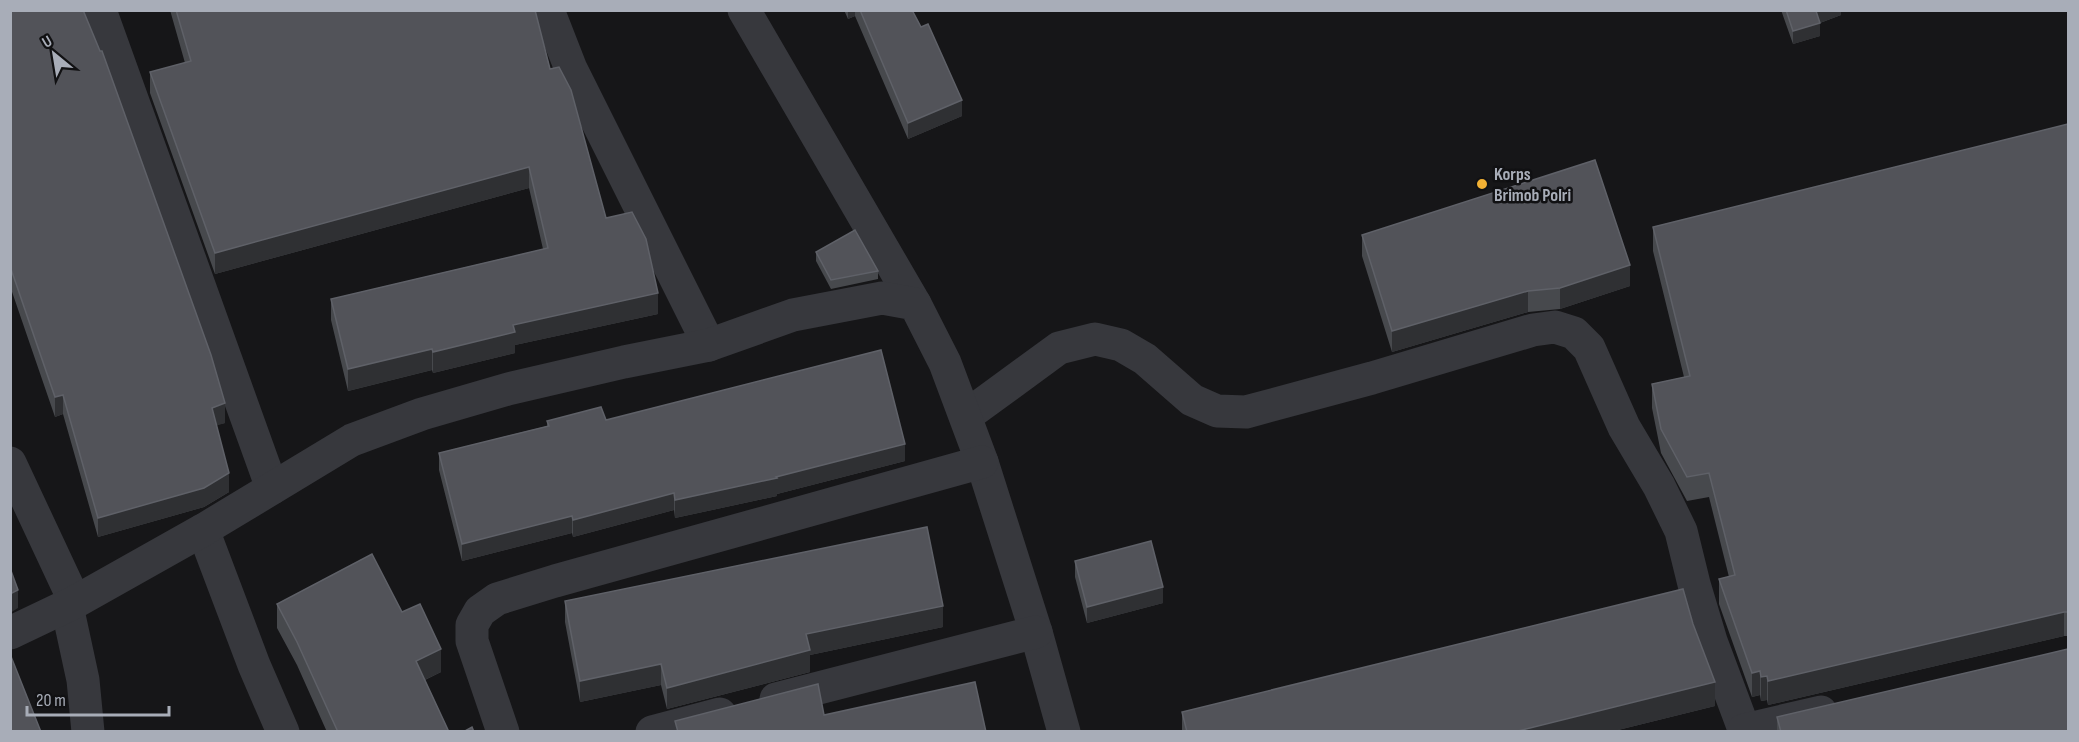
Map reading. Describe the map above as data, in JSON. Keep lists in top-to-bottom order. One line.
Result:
{"places":["Korps Brimob Polri"],"scale_bar":"20 m","north":"top left"}
